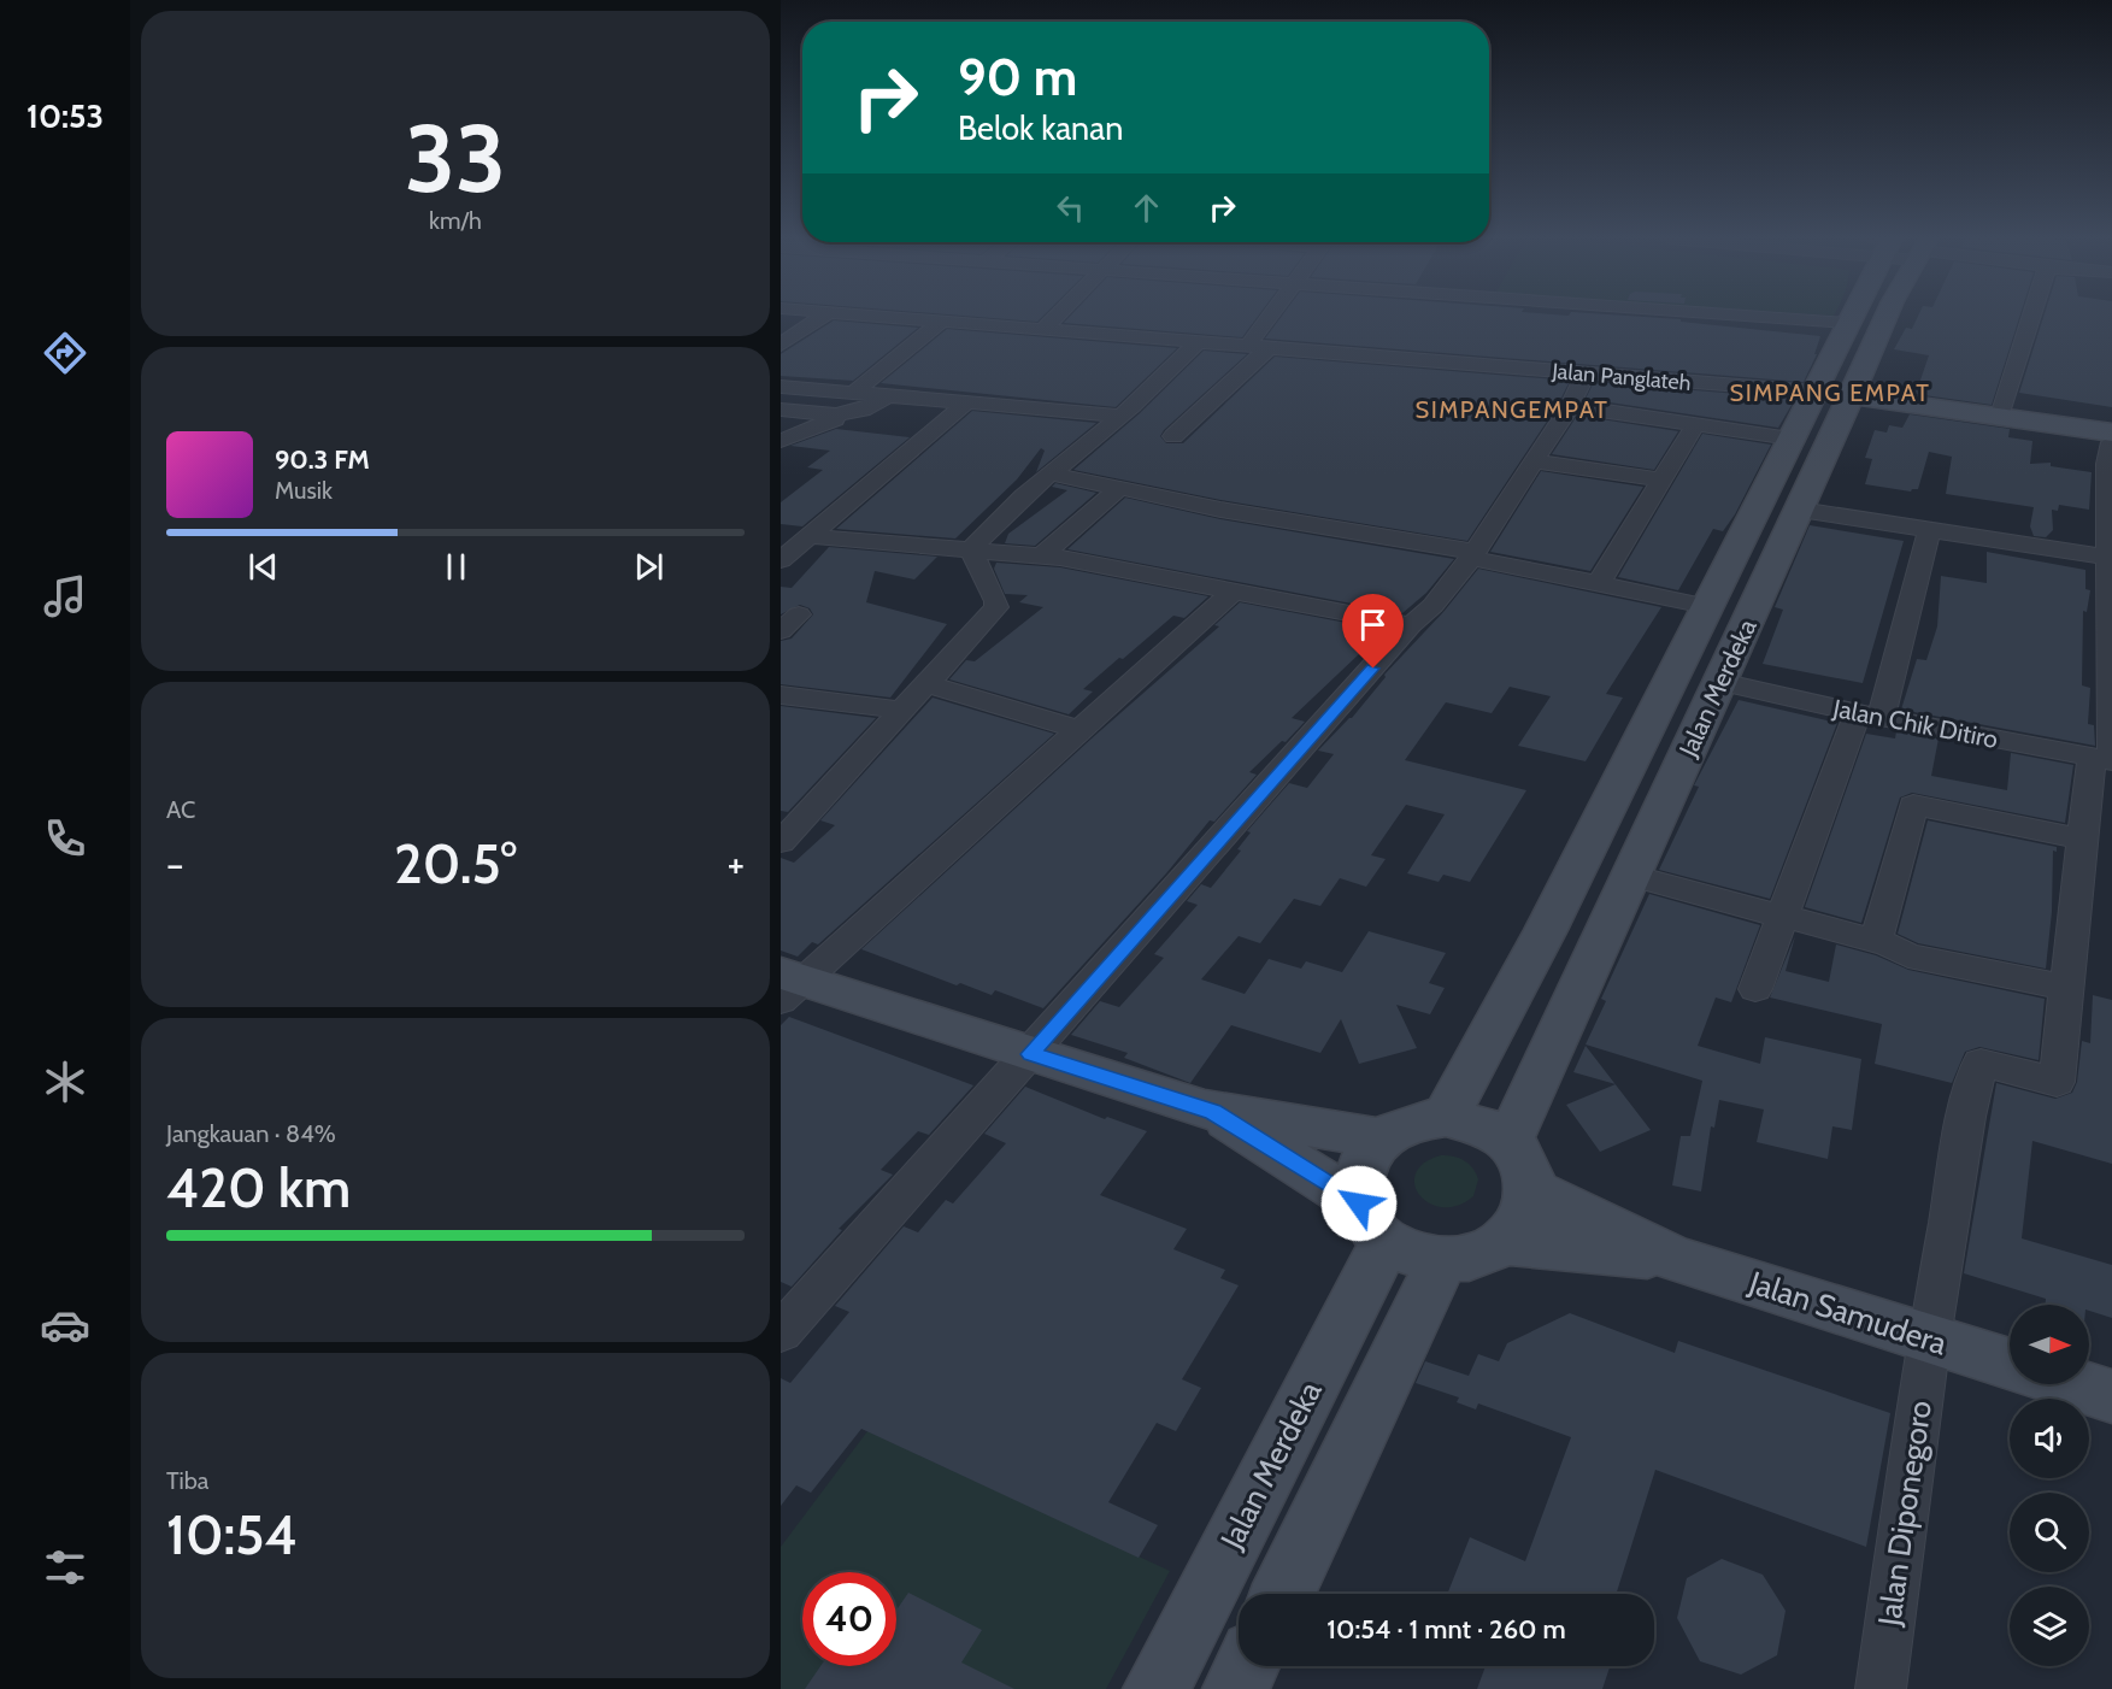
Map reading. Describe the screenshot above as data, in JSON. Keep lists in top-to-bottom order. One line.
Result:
{"streets":{"main road":["Jalan Merdeka","Jalan Samudera"],"street":["Jalan Panglateh","Jalan Chik Ditiro","Jalan Diponegoro"]},"crossings":[["Jalan Panglateh","Jalan Merdeka"],["Jalan Merdeka","Jalan Chik Ditiro"],["Jalan Merdeka","Jalan Samudera"],["Jalan Samudera","Jalan Diponegoro"]],"districts":["SIMPANG EMPAT","SIMPANGEMPAT"],"north":"right","page":{"tabs":"10:53","tile":[["33","km/h"],"AC",["Jangkauan · 84%","420 km"],["Tiba","10:54"]],"turn":["90 m","Belok kanan"],"song":["90.3 FM","Musik"],"heat":["−","20.5°","+"],"limit":"40","trip":"10:54 · 1 mnt · 260 m"}}
